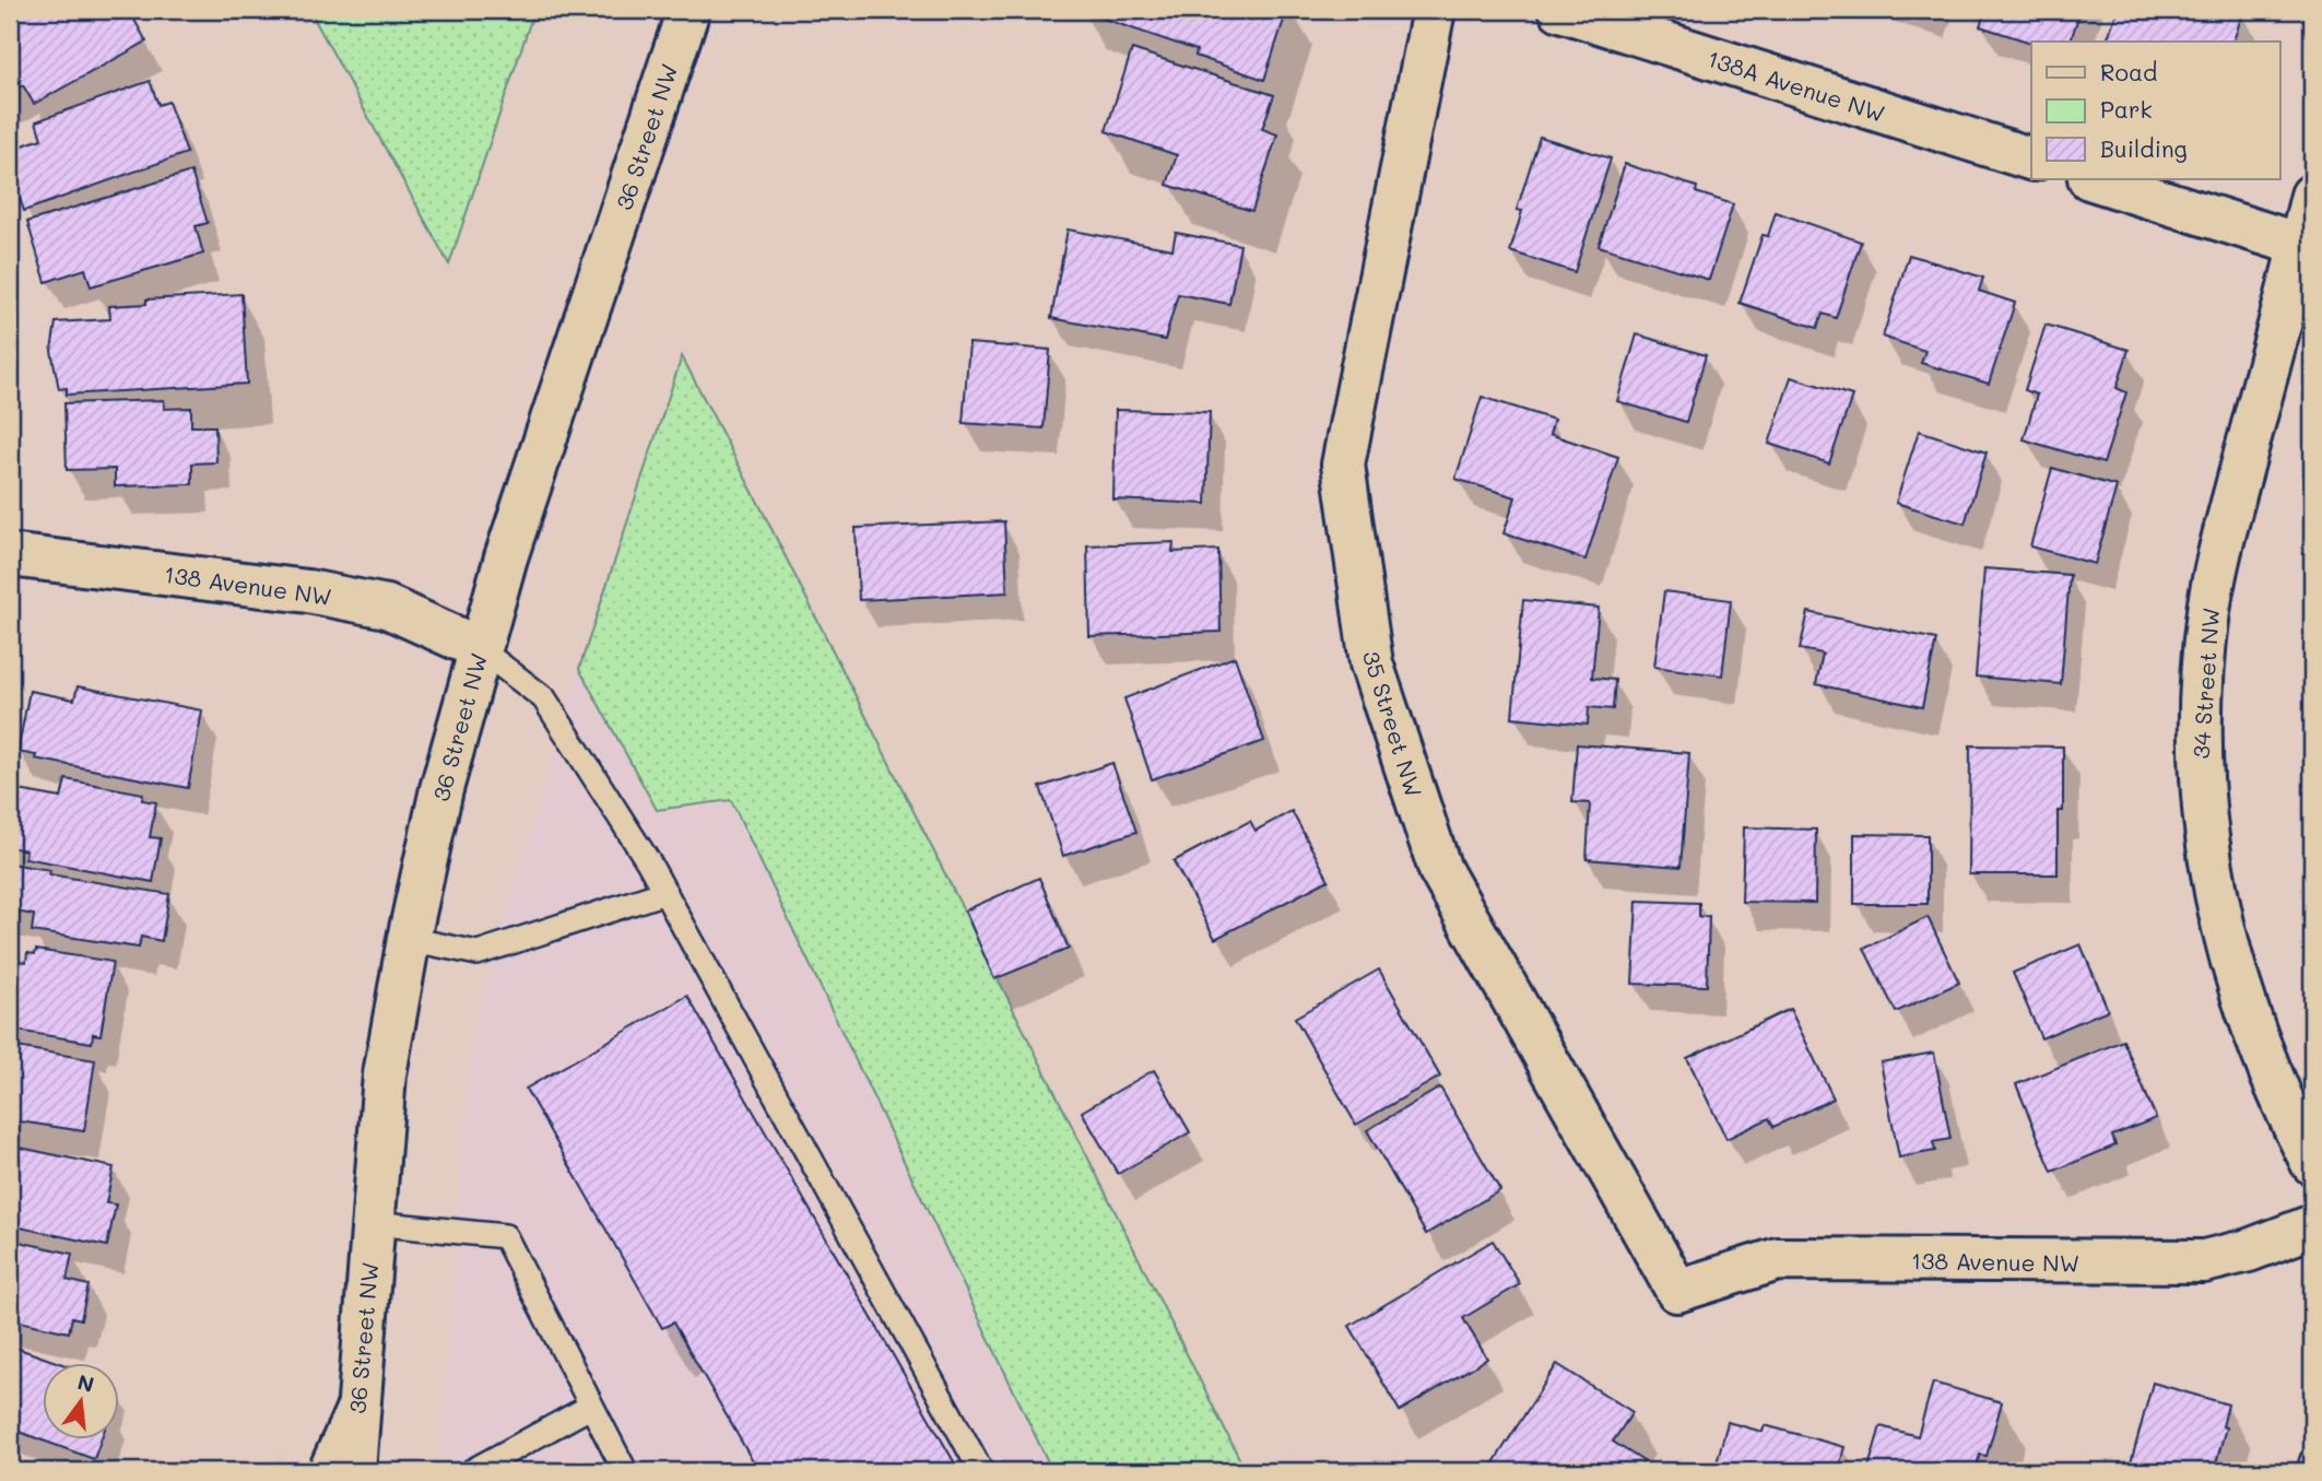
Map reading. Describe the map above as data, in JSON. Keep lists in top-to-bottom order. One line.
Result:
{"streets":{"street":["138A Avenue NW","36 Street NW","138 Avenue NW","34 Street NW","35 Street NW"]},"crossings":[["36 Street NW","138 Avenue NW"],["138 Avenue NW","35 Street NW"]],"legend":["Road","Park","Building"],"north":"top"}
